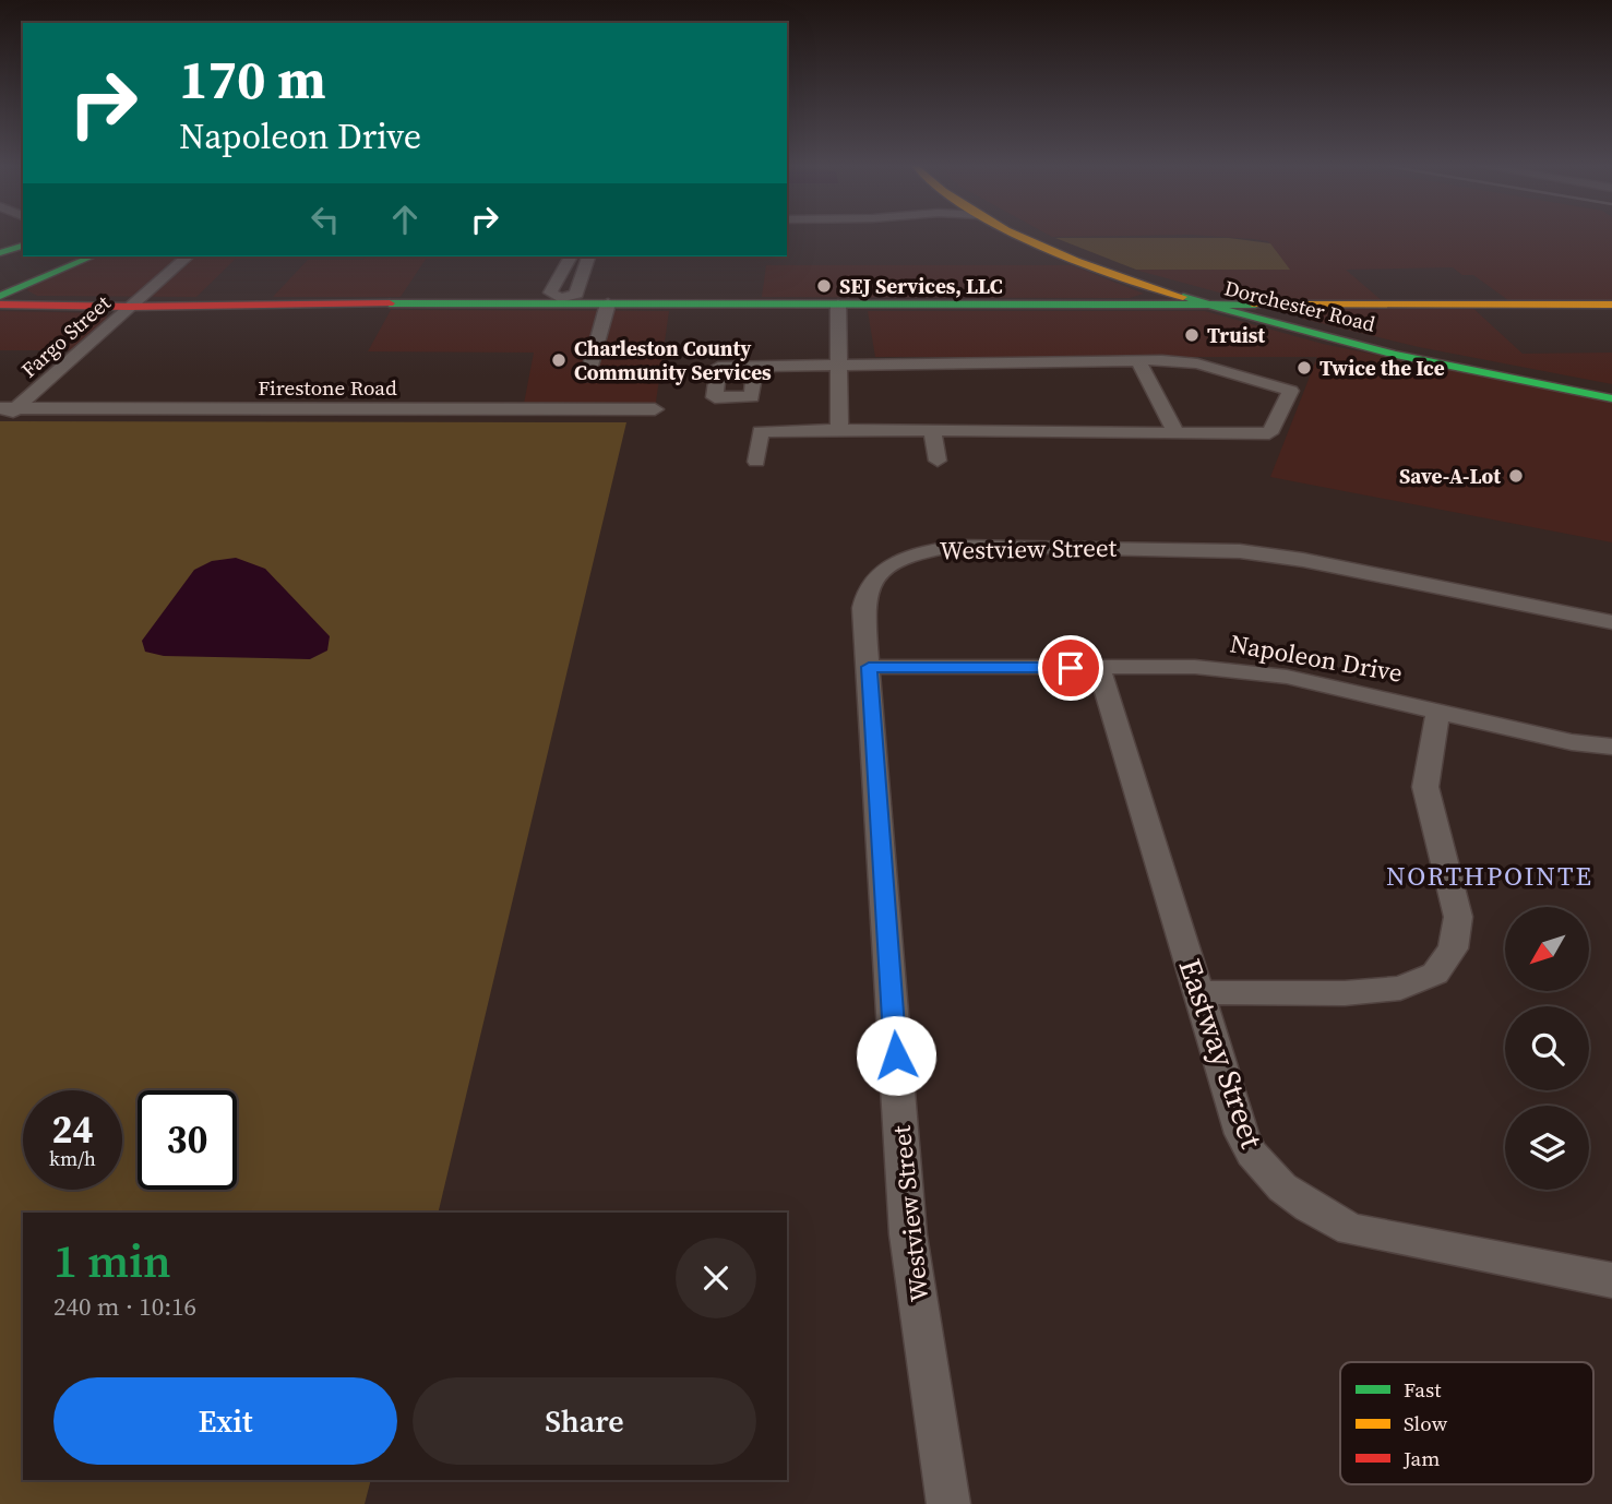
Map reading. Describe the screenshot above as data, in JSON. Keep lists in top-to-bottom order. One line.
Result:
{"streets":{"main road":["Dorchester Road"],"street":["Fargo Street","Firestone Road","Westview Street","Napoleon Drive","Eastway Street"]},"crossings":[["Fargo Street","Firestone Road"],["Westview Street","Napoleon Drive"],["Napoleon Drive","Eastway Street"]],"districts":["NORTHPOINTE"],"places":["SEJ Services, LLC","Truist","Charleston County Community Services","Twice the Ice","Save-A-Lot"],"legend":["Fast","Slow","Jam"],"north":"bottom left","page":{"turn":["170 m","Napoleon Drive"],"speed":"24 km/h","limit":"30","heading":["1 min","240 m · 10:16"],"buttons":["Exit","Share"]}}
